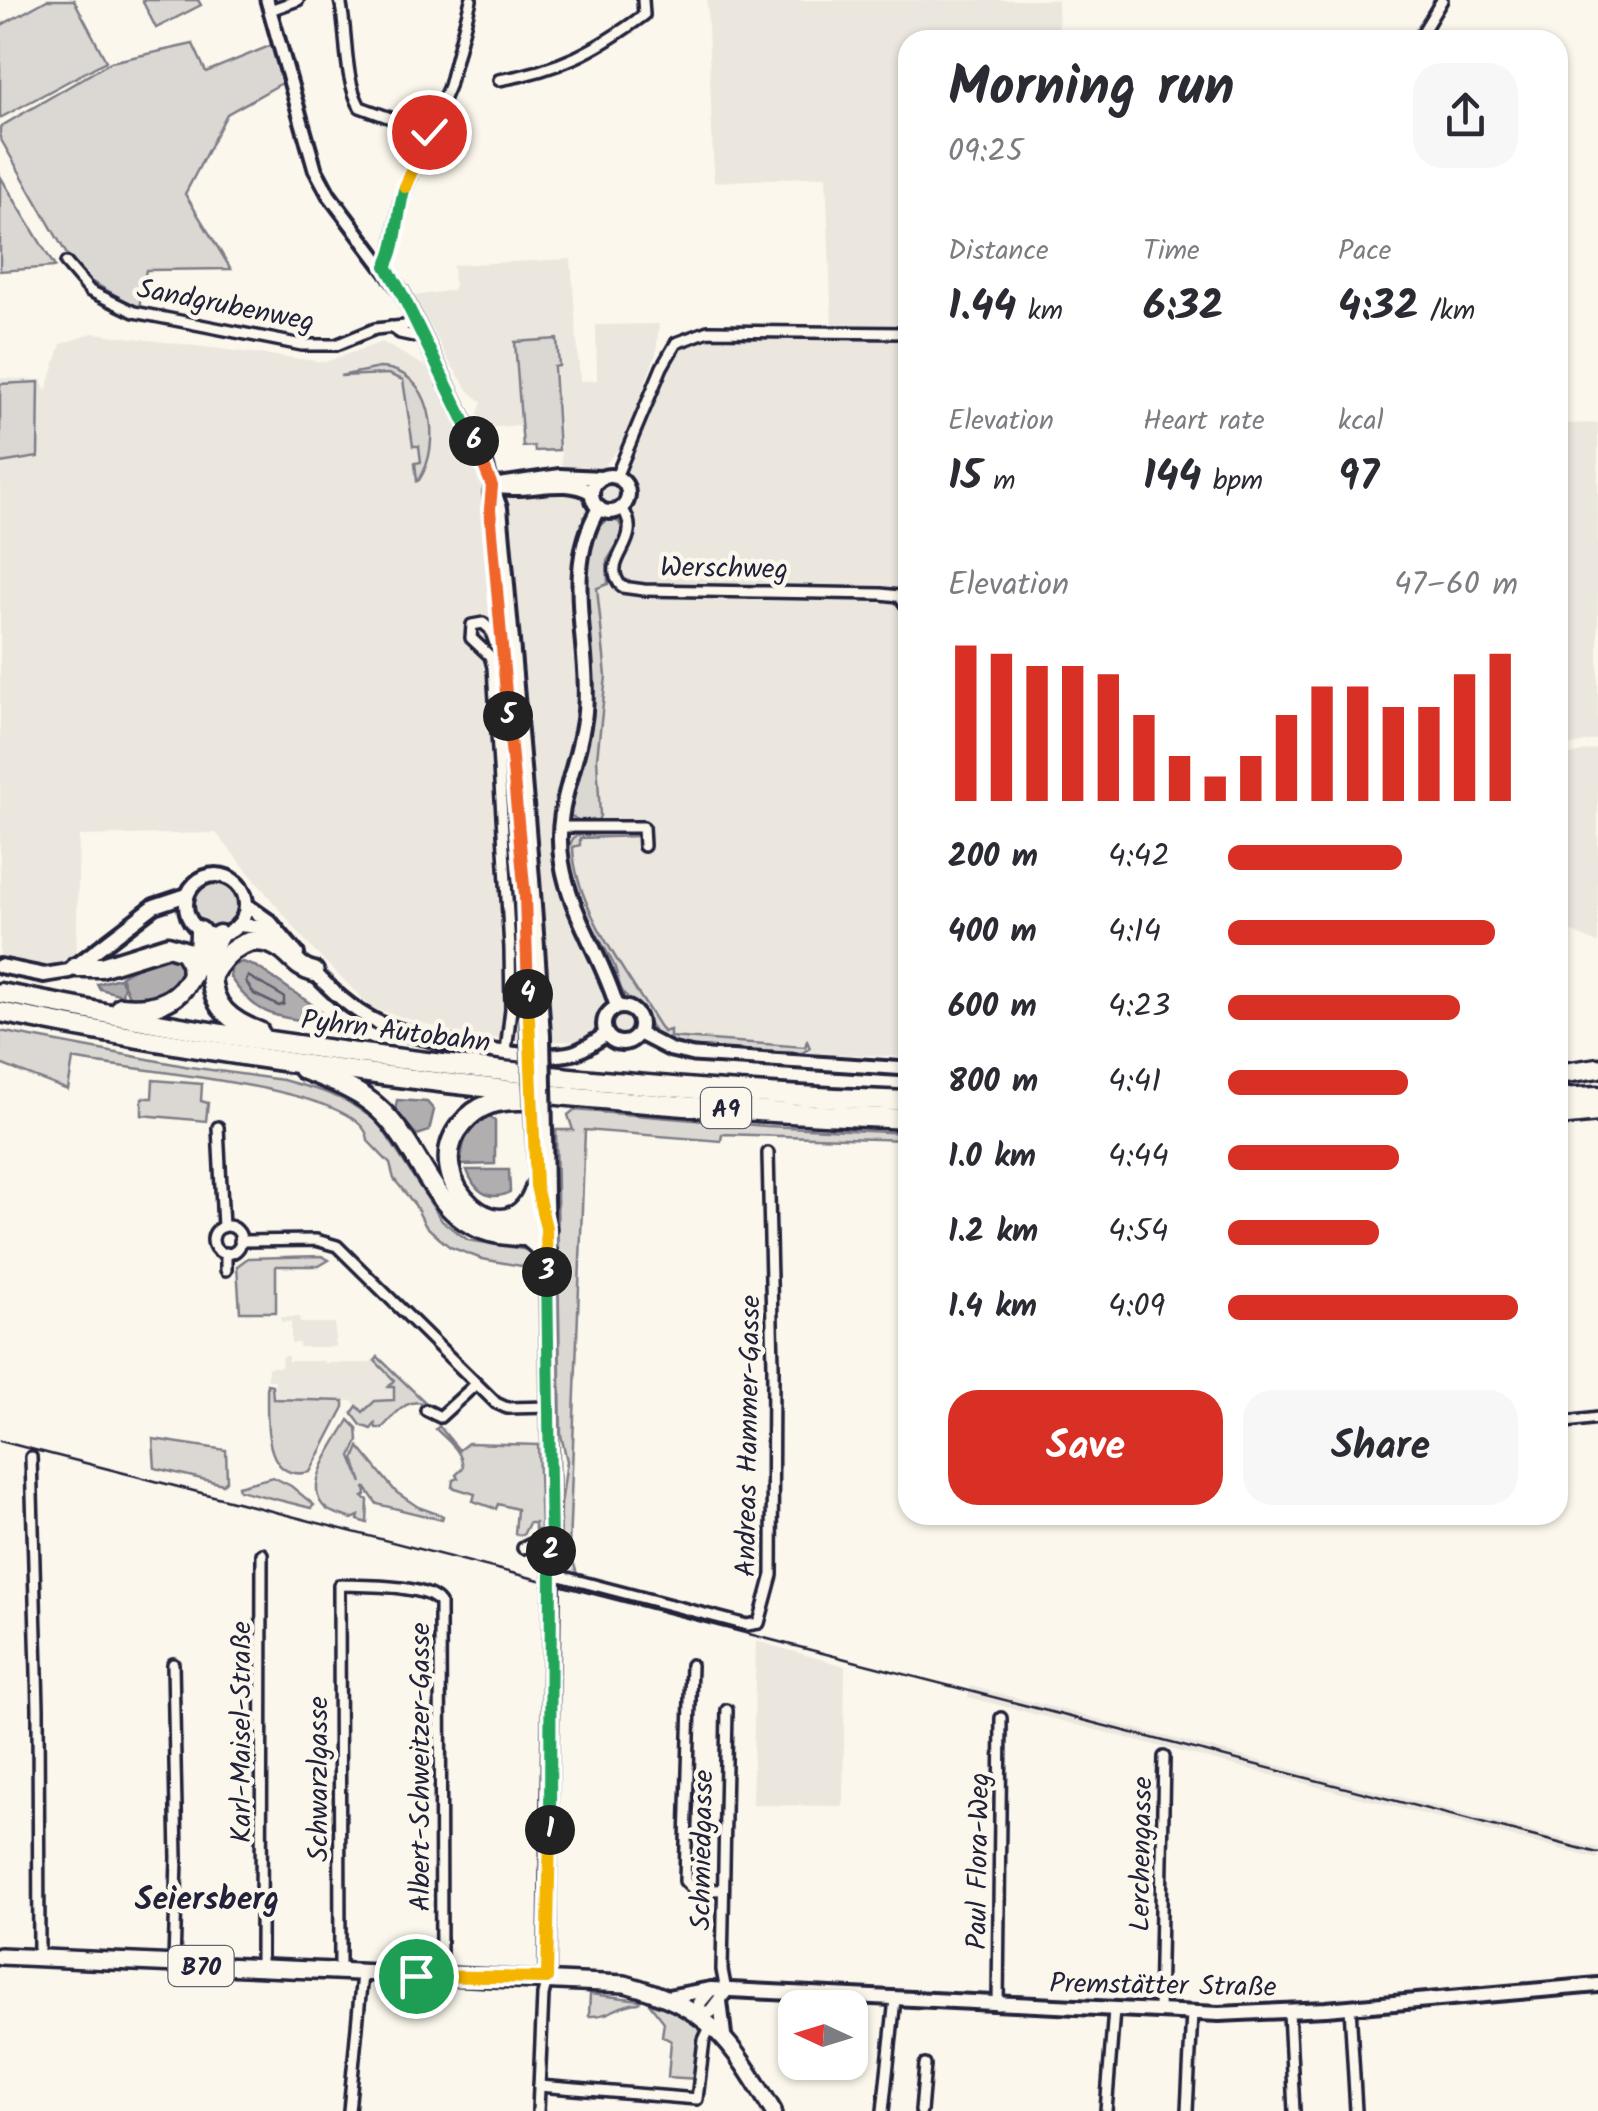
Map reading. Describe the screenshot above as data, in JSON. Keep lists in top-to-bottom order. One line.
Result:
{"streets":{"highway":["Pyhrn Autobahn","A9"],"main road":["B70","Premstätter Straße"],"street":["Sandgrubenweg","Werschweg","Andreas Hammer-Gasse","Karl-Maisel-Straße","Albert-Schweitzer-Gasse","Schwarzlgasse","Schmiedgasse","Lerchengasse","Paul Flora-Weg"]},"crossings":[["Karl-Maisel-Straße","B70"],["Albert-Schweitzer-Gasse","Schwarzlgasse"],["Albert-Schweitzer-Gasse","B70"],["Schwarzlgasse","B70"],["Schmiedgasse","Premstätter Straße"],["Lerchengasse","Premstätter Straße"],["Paul Flora-Weg","Premstätter Straße"],["B70","Premstätter Straße"]],"districts":["Seiersberg"],"north":"left","page":{"heading":["Morning run","09:25"],"stats":[["Distance","1.44 km"],["Time","6:32"],["Pace","4:32 /km"],["Elevation","15 m"],["Heart rate","144 bpm"],["kcal","97"]],"pins":["6","5","4","3","2","1"],"chart":["Elevation","47–60 m"],"list":[{"name":"200 m","note":"4:42"},{"name":"400 m","note":"4:14"},{"name":"600 m","note":"4:23"},{"name":"800 m","note":"4:41"},{"name":"1.0 km","note":"4:44"},{"name":"1.2 km","note":"4:54"},{"name":"1.4 km","note":"4:09"}],"buttons":["Save","Share"]}}
